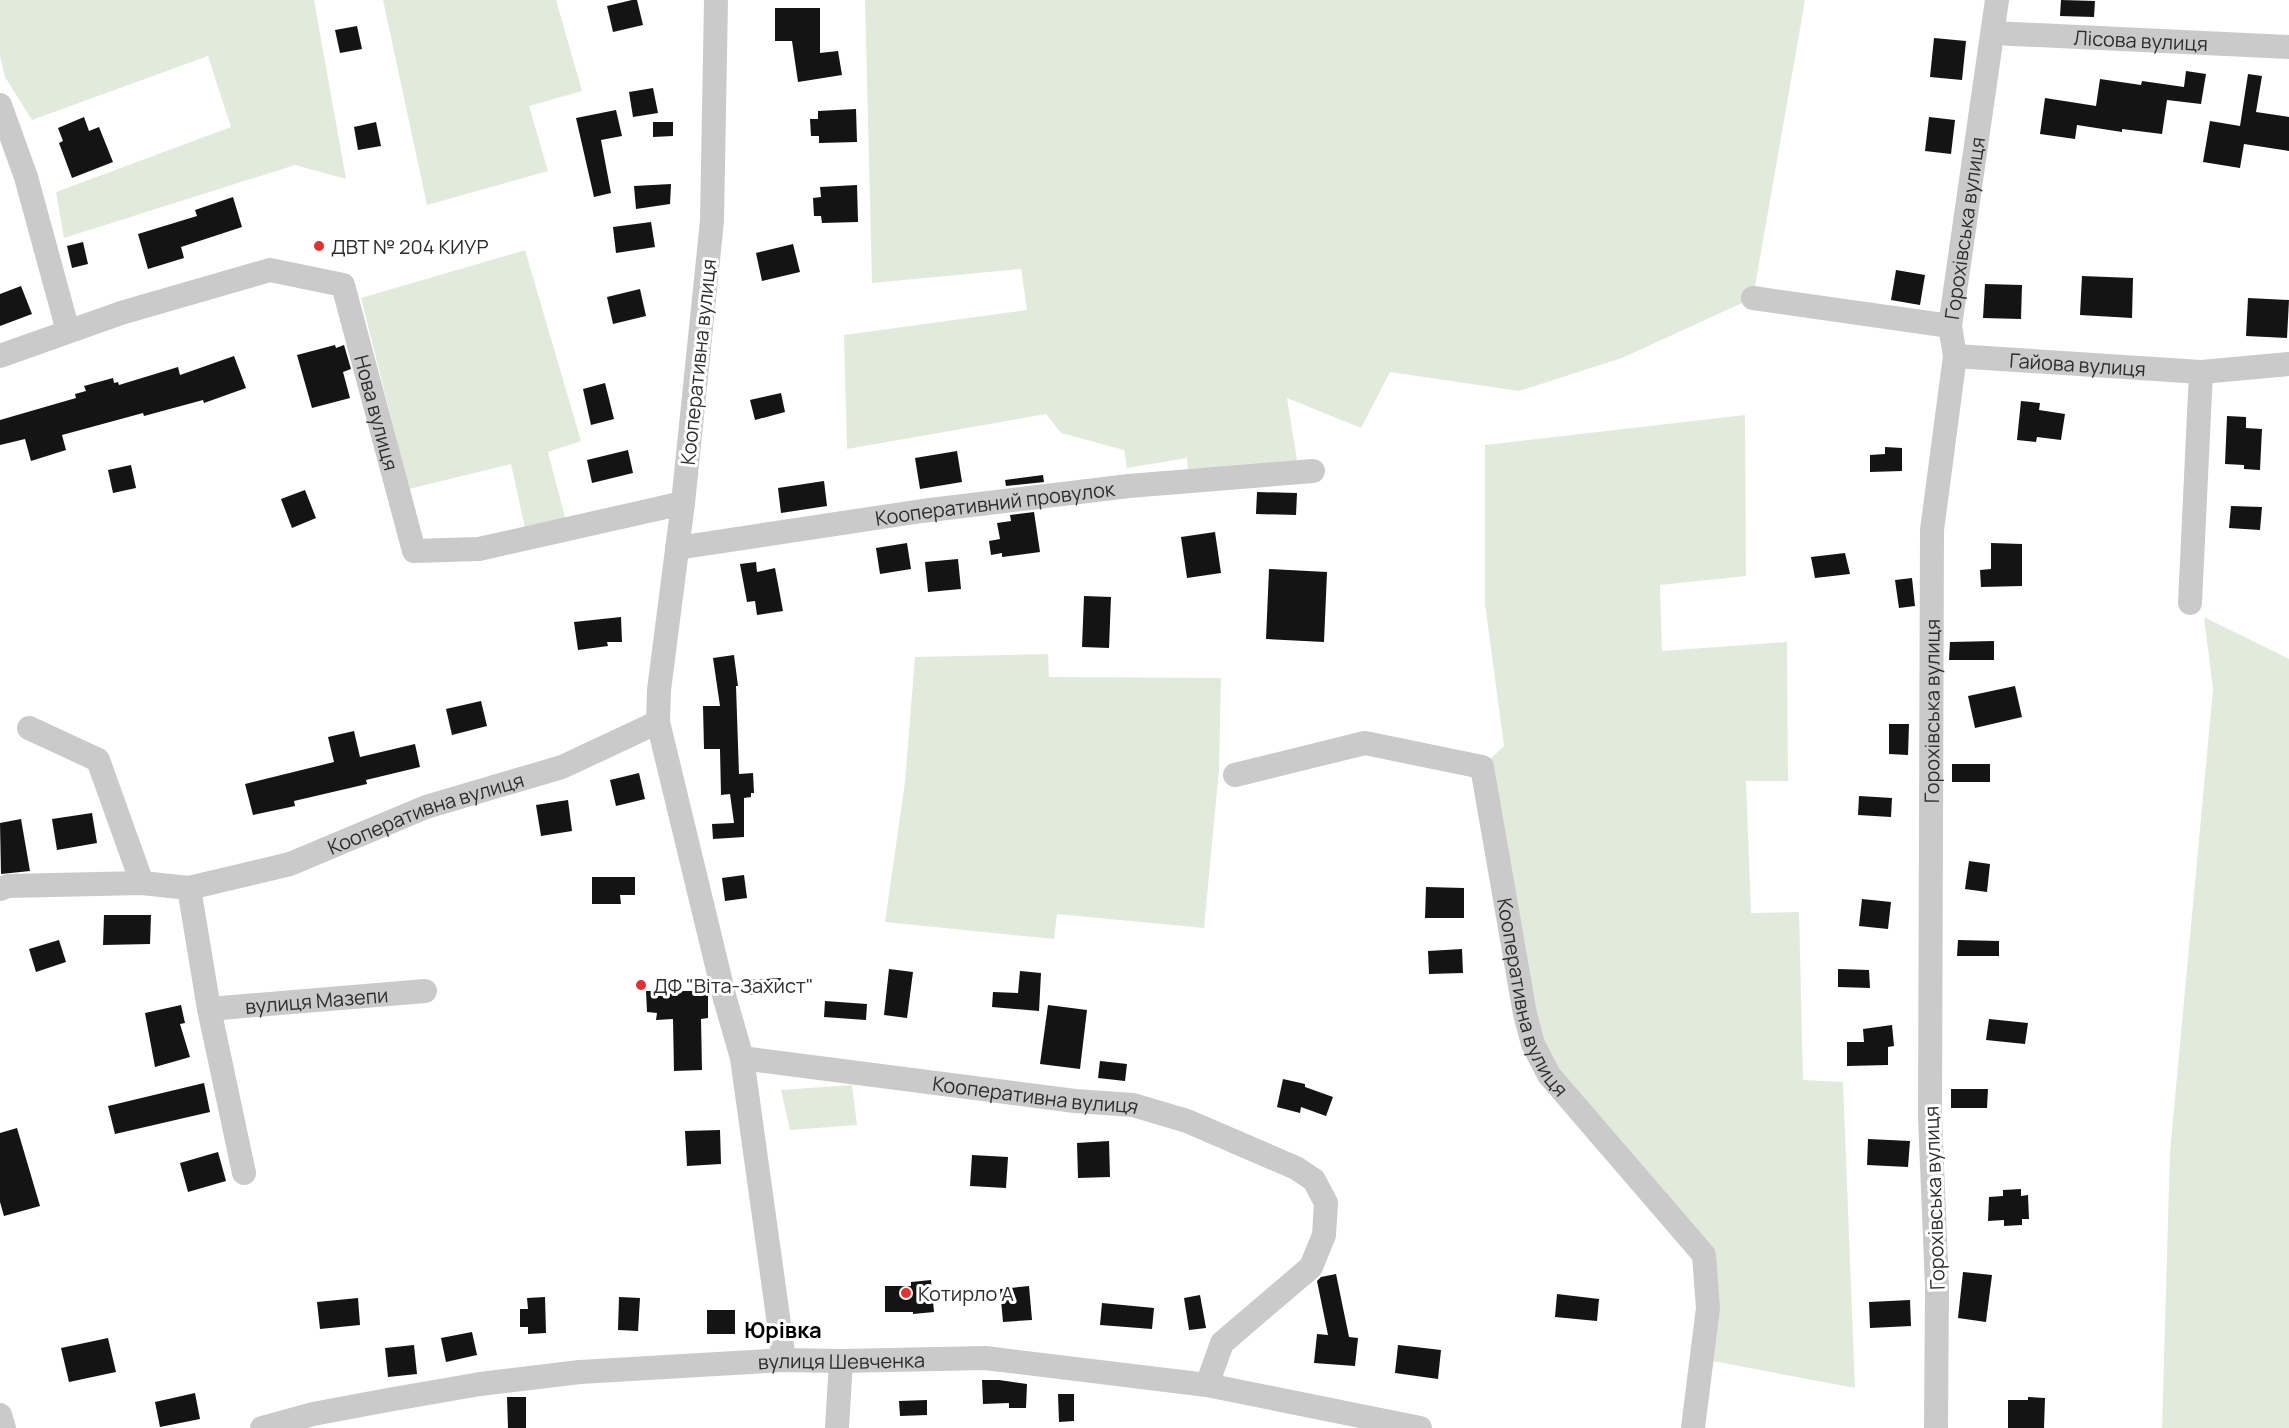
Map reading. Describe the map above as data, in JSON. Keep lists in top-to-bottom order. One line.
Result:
{"streets":{"street":["Лісова вулиця","Горохівська вулиця","Кооперативна вулиця","Гайова вулиця","Нова вулиця","Кооперативний провулок","вулиця Мазепи","вулиця Шевченка"]},"crossings":[["Лісова вулиця","Горохівська вулиця"],["Горохівська вулиця","Гайова вулиця"],["Кооперативна вулиця","Нова вулиця"],["Кооперативна вулиця","Кооперативний провулок"],["Кооперативна вулиця","вулиця Шевченка"]],"districts":["Юрівка"],"places":["ДВТ № 204 КИУР","ДФ \"Віта-Захист\"","Котирло А"]}
